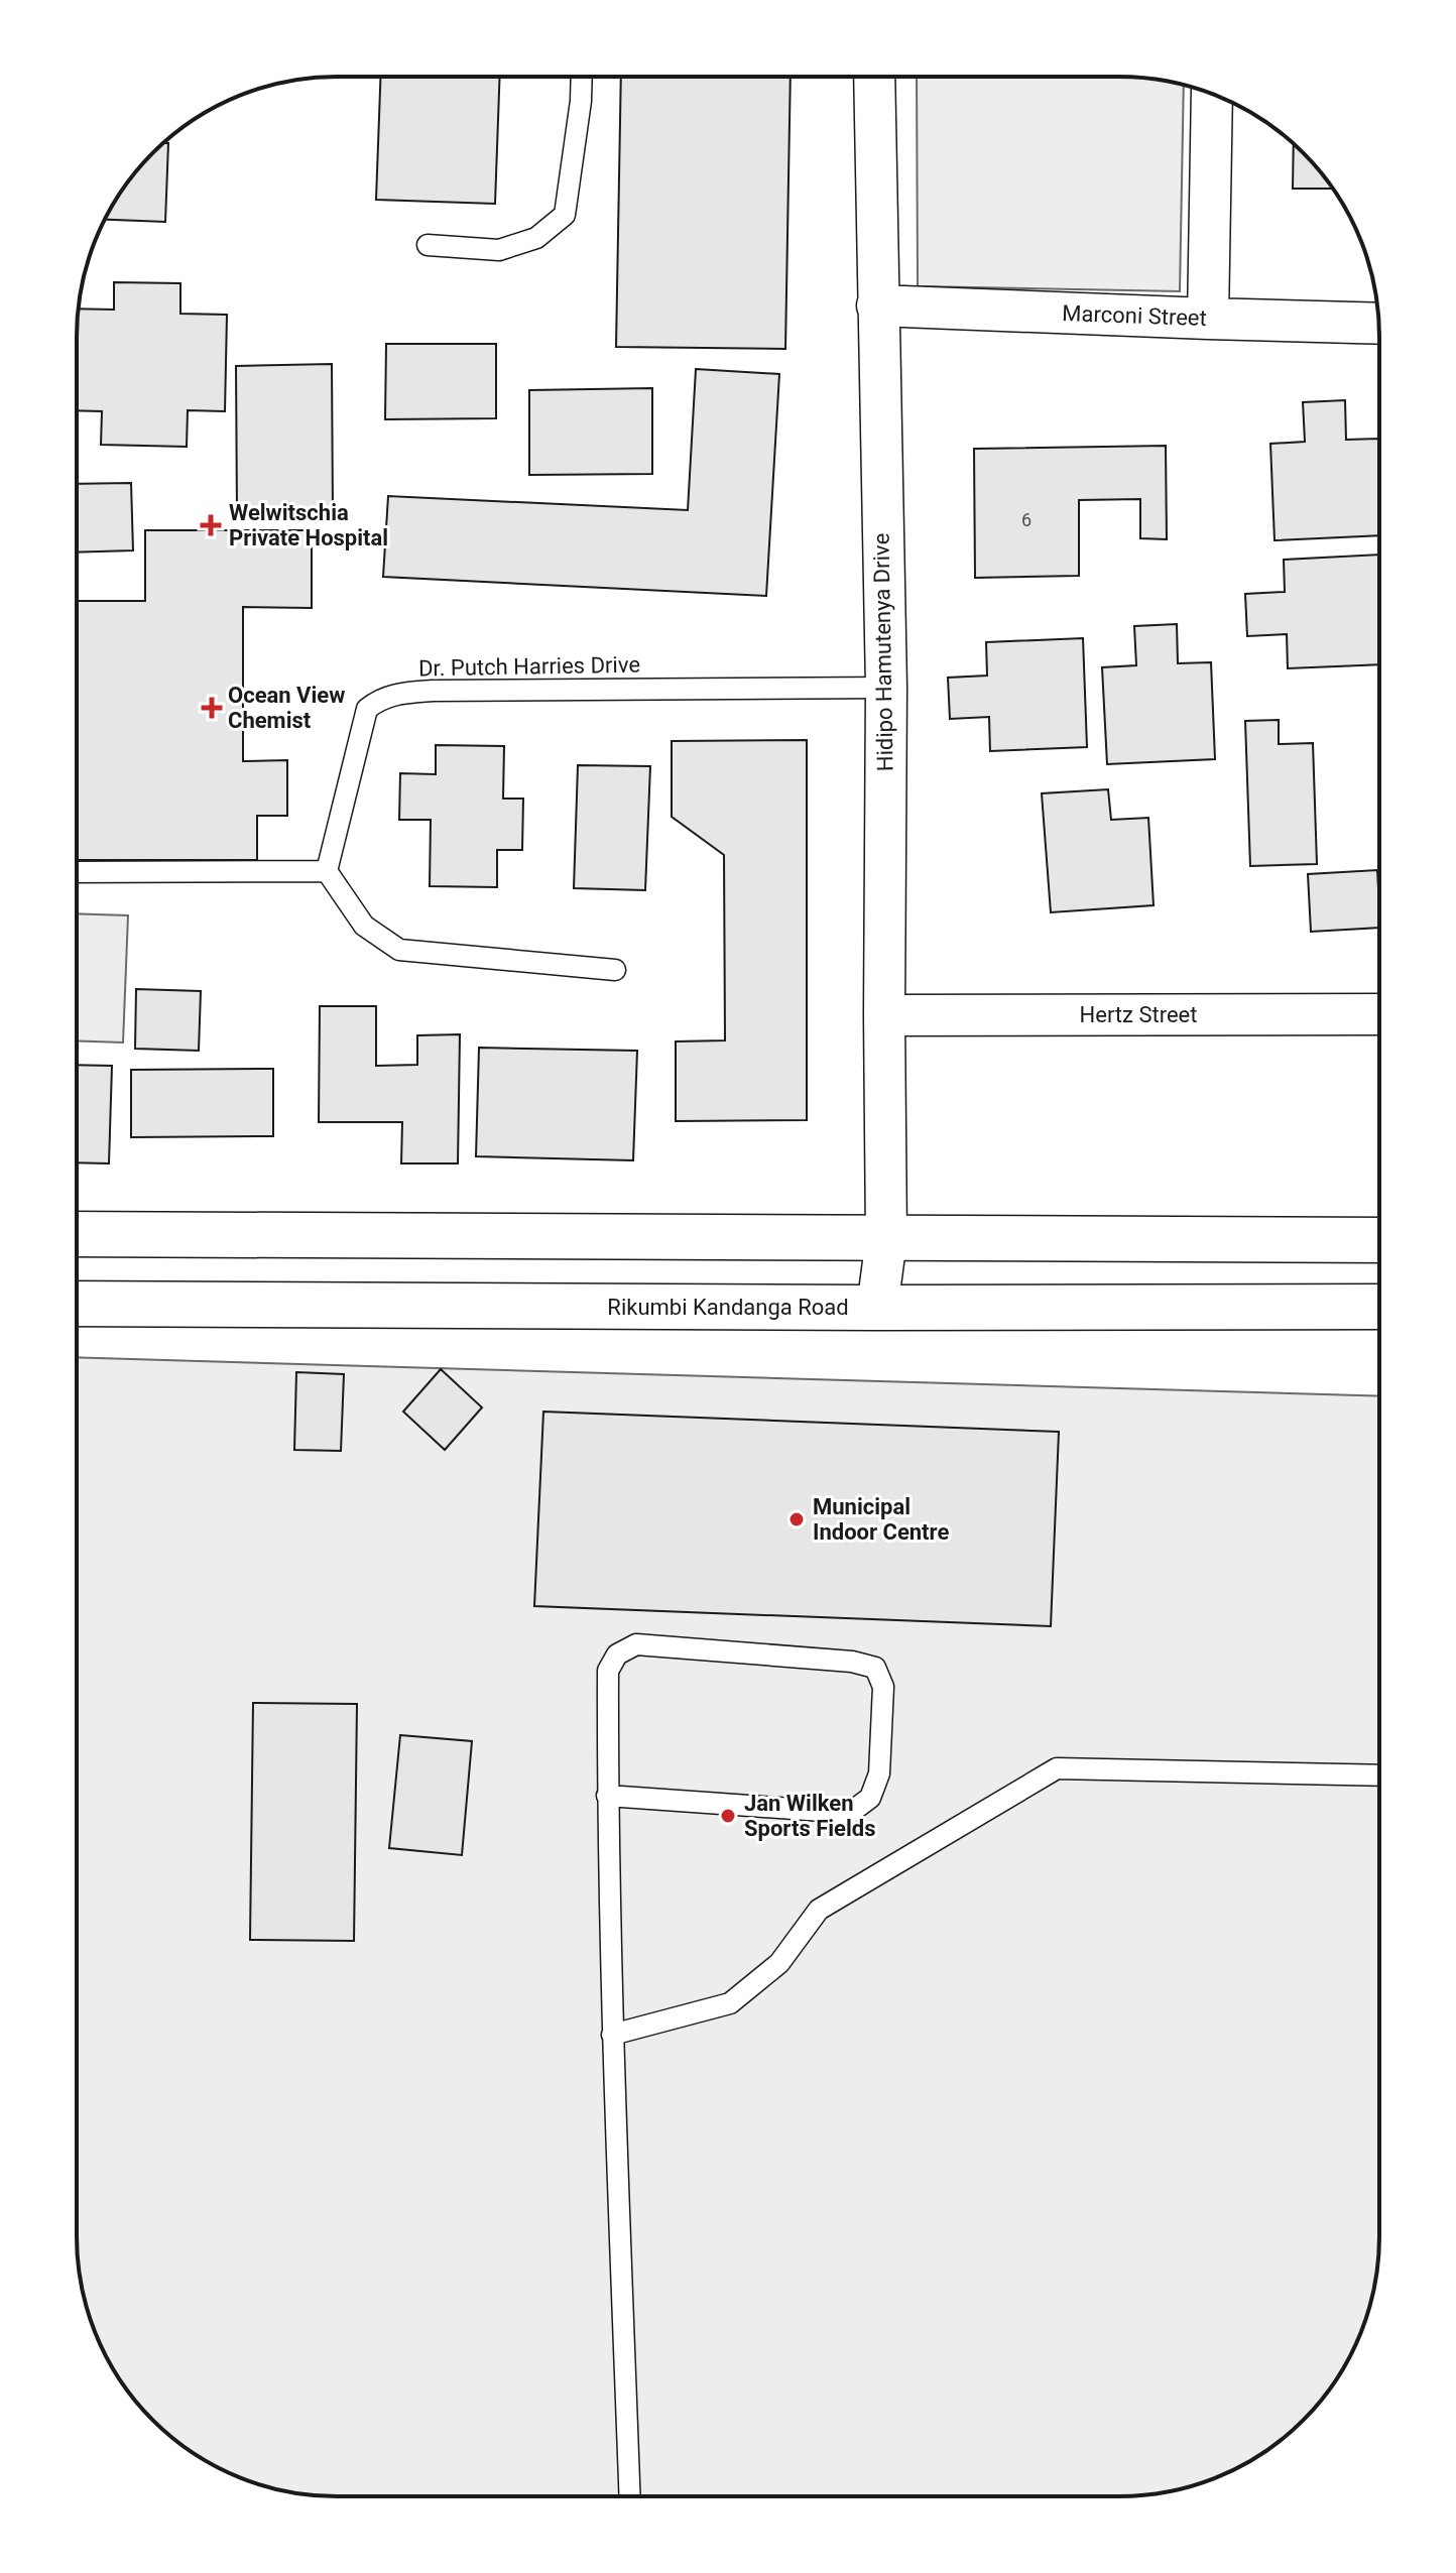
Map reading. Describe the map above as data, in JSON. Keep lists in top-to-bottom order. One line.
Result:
{"streets":{"main road":["Rikumbi Kandanga Road"],"street":["Marconi Street","Hidipo Hamutenya Drive","Hertz Street"],"lane":["Dr. Putch Harries Drive"]},"crossings":[["Marconi Street","Hidipo Hamutenya Drive"],["Hidipo Hamutenya Drive","Dr. Putch Harries Drive"],["Hidipo Hamutenya Drive","Hertz Street"],["Hidipo Hamutenya Drive","Rikumbi Kandanga Road"]],"places":{"health":["Welwitschia Private Hospital","Ocean View Chemist"],"other":["Municipal Indoor Centre","Jan Wilken Sports Fields"]},"house_numbers":["6"]}
